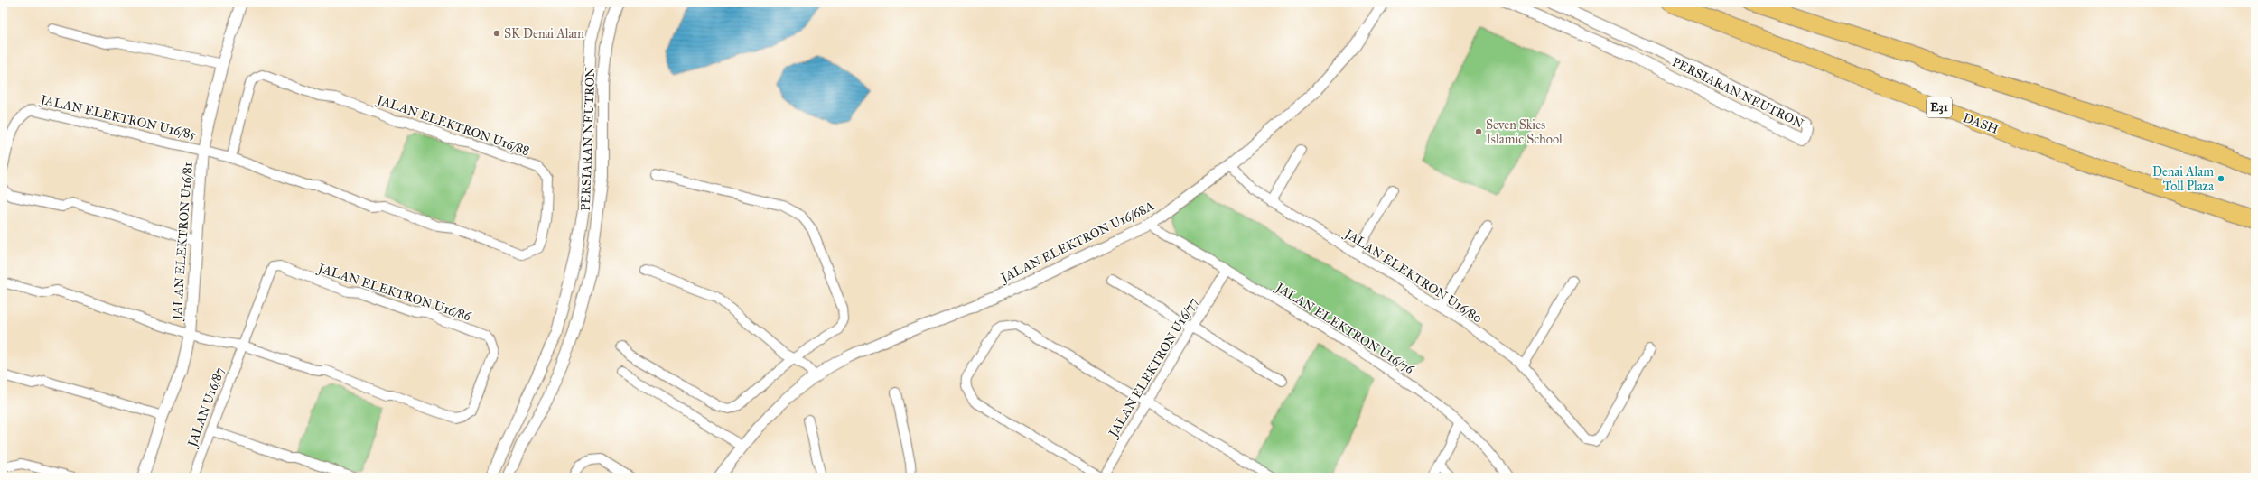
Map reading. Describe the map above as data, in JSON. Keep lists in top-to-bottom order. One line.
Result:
{"streets":{"highway":["E31","DASH"],"street":["PERSIARAN NEUTRON","JALAN ELEKTRON U16/85","JALAN ELEKTRON U16/88","JALAN ELEKTRON U16/81","JALAN ELEKTRON U16/68A","JALAN ELEKTRON U16/80","JALAN ELEKTRON U16/86","JALAN ELEKTRON U16/76","JALAN ELEKTRON U16/77","JALAN U16/87"]},"crossings":[["JALAN ELEKTRON U16/85","JALAN ELEKTRON U16/81"],["JALAN ELEKTRON U16/81","JALAN ELEKTRON U16/86"],["JALAN ELEKTRON U16/68A","JALAN ELEKTRON U16/80"],["JALAN ELEKTRON U16/68A","JALAN ELEKTRON U16/76"],["JALAN ELEKTRON U16/86","JALAN U16/87"],["JALAN ELEKTRON U16/76","JALAN ELEKTRON U16/77"]],"places":["SK Denai Alam","Seven Skies Islamic School","Denai Alam Toll Plaza"]}
